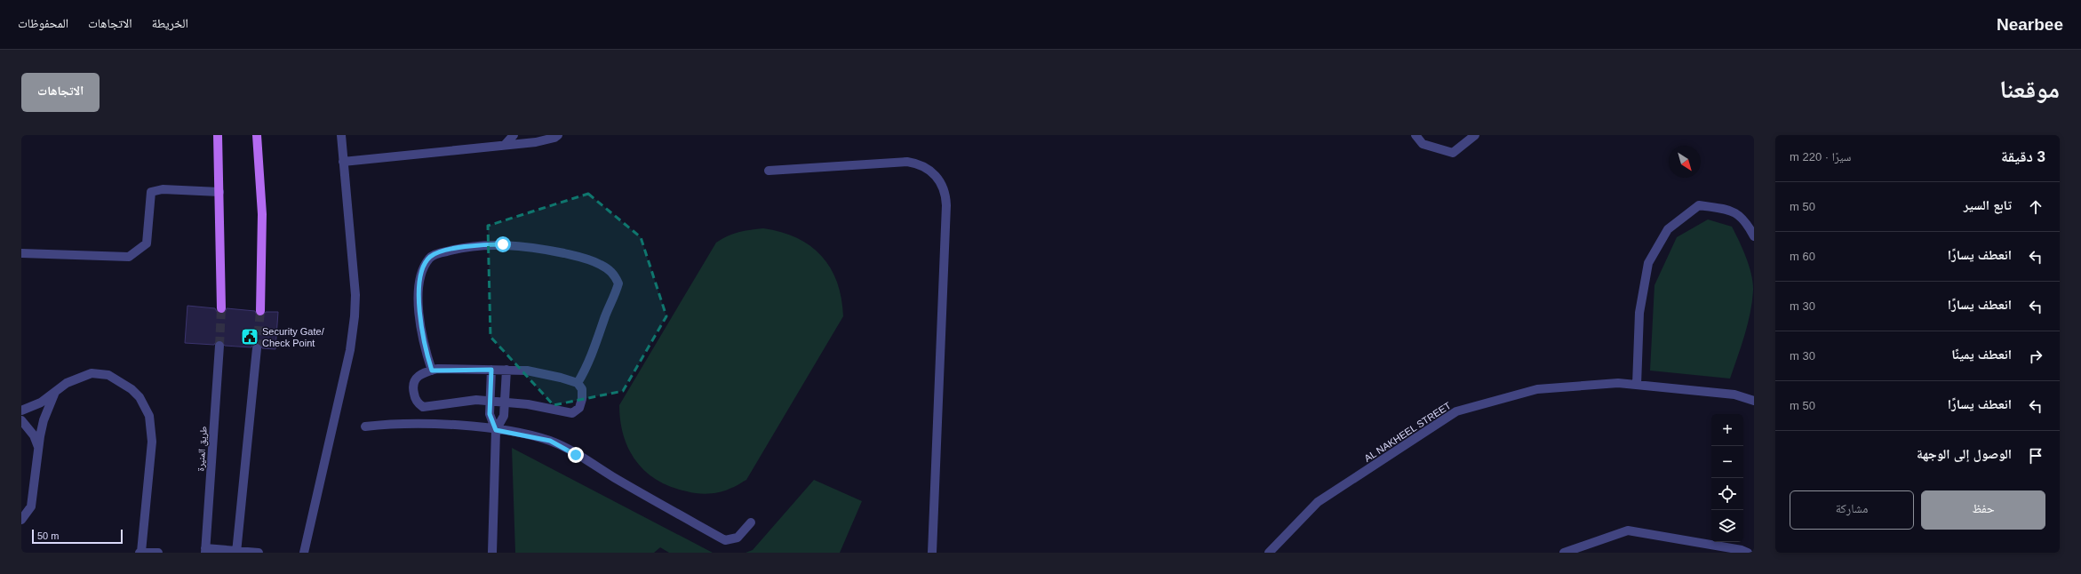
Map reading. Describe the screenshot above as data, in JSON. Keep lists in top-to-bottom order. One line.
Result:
{"streets":{"street":["AL NAKHEEL STREET","طريق المنيرة"]},"places":{"public building":["Security Gate/ Check Point"]},"scale_bar":"50 m","north":"bottom right","page":{"header":"Nearbee","nav":["الخريطة","الاتجاهات","المحفوظات"],"title":"موقعنا","buttons":["الاتجاهات",["حفظ","مشاركة"]],"heading":["3 دقيقة","سيرًا · 220 m"],"list":[["تابع السير","50 m"],["انعطف يسارًا","60 m"],["انعطف يسارًا","30 m"],["انعطف يمينًا","30 m"],["انعطف يسارًا","50 m"],"الوصول إلى الوجهة"],"map_buttons":["+","−"],"scale":"50 m"}}
